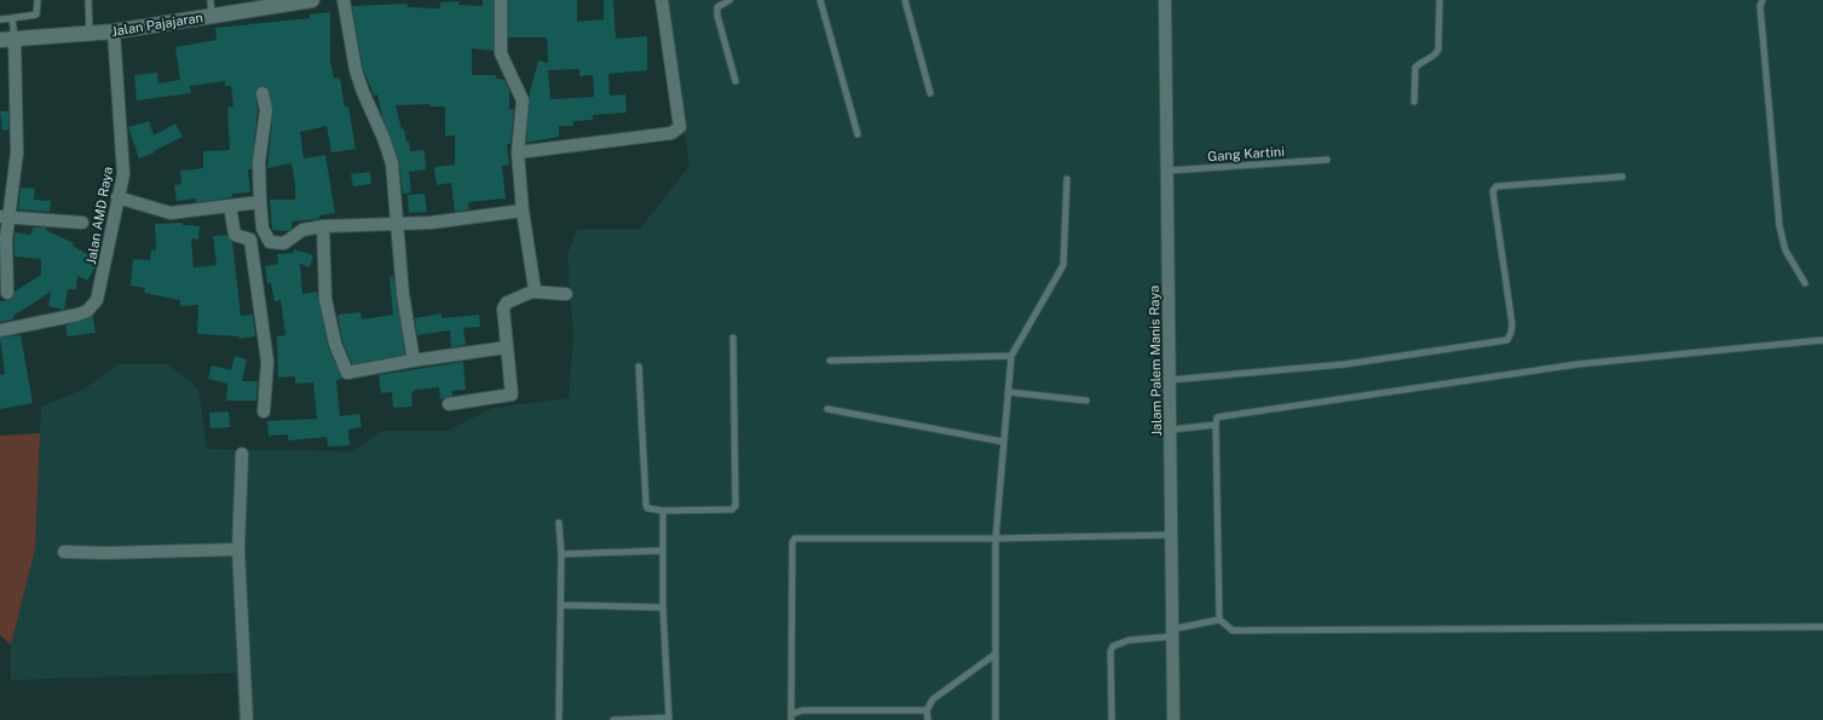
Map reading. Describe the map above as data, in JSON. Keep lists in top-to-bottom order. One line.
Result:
{"streets":{"main road":["Jalan Pajajaran"],"street":["Jalan AMD Raya","Jalam Palem Manis Raya"],"lane":["Gang Kartini"]},"crossings":[["Jalan Pajajaran","Jalan AMD Raya"],["Gang Kartini","Jalam Palem Manis Raya"]]}
